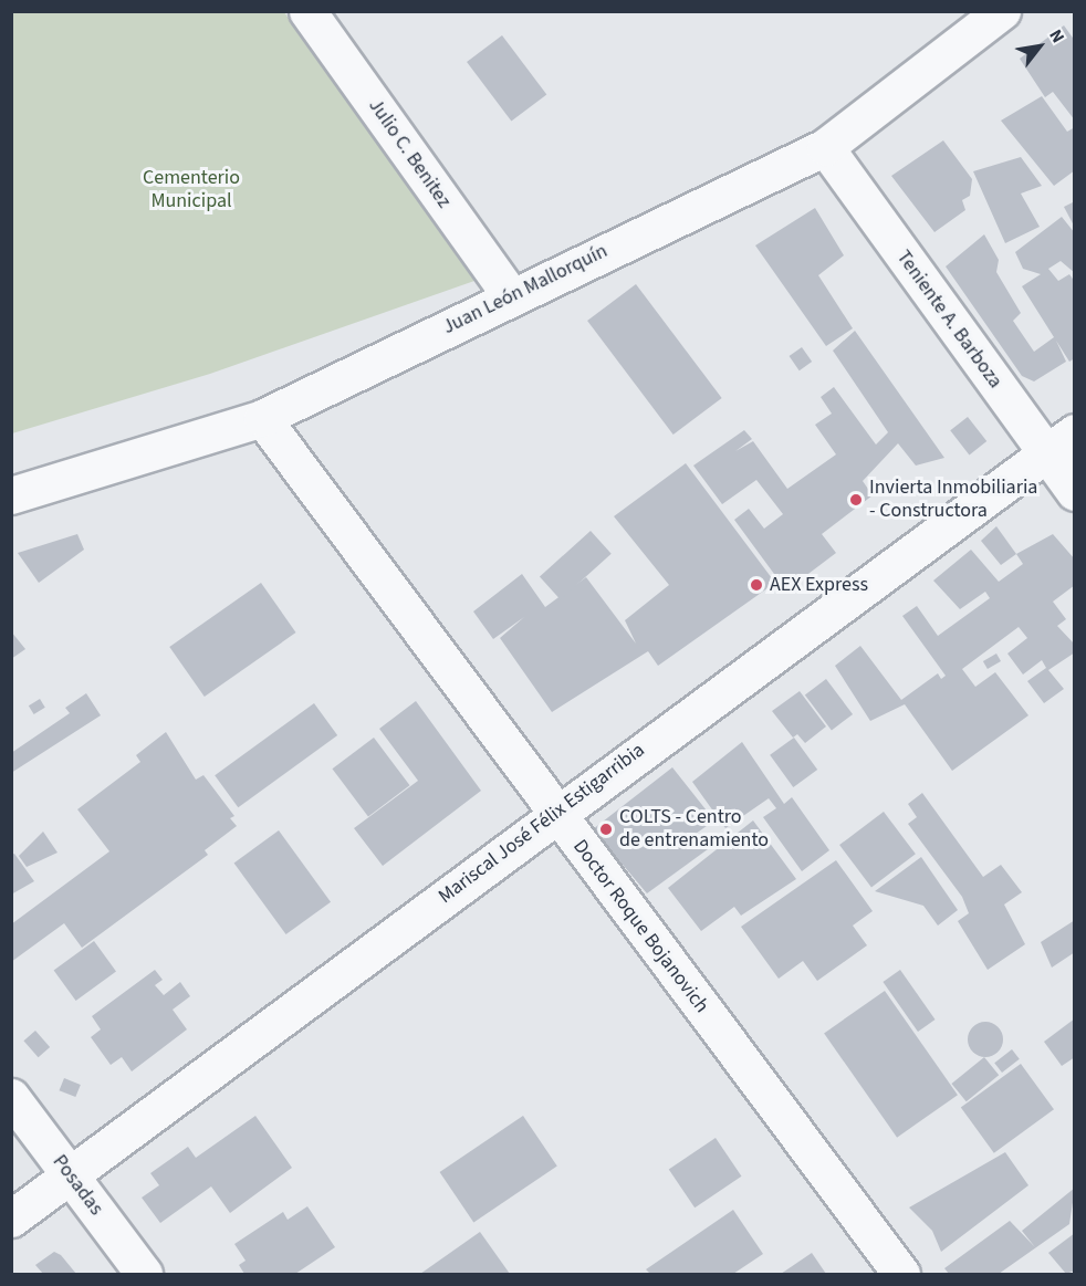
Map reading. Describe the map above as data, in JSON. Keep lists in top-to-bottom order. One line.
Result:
{"streets":{"street":["Julio C. Benitez","Juan León Mallorquín","Teniente A. Barboza","Mariscal José Félix Estigarribia","Doctor Roque Bojanovich","Posadas"]},"crossings":[["Julio C. Benitez","Juan León Mallorquín"],["Juan León Mallorquín","Teniente A. Barboza"],["Juan León Mallorquín","Doctor Roque Bojanovich"],["Teniente A. Barboza","Mariscal José Félix Estigarribia"],["Mariscal José Félix Estigarribia","Doctor Roque Bojanovich"],["Mariscal José Félix Estigarribia","Posadas"]],"parks":["Cementerio Municipal"],"places":["Invierta Inmobiliaria - Constructora","AEX Express","COLTS - Centro de entrenamiento"],"north":"top right"}
